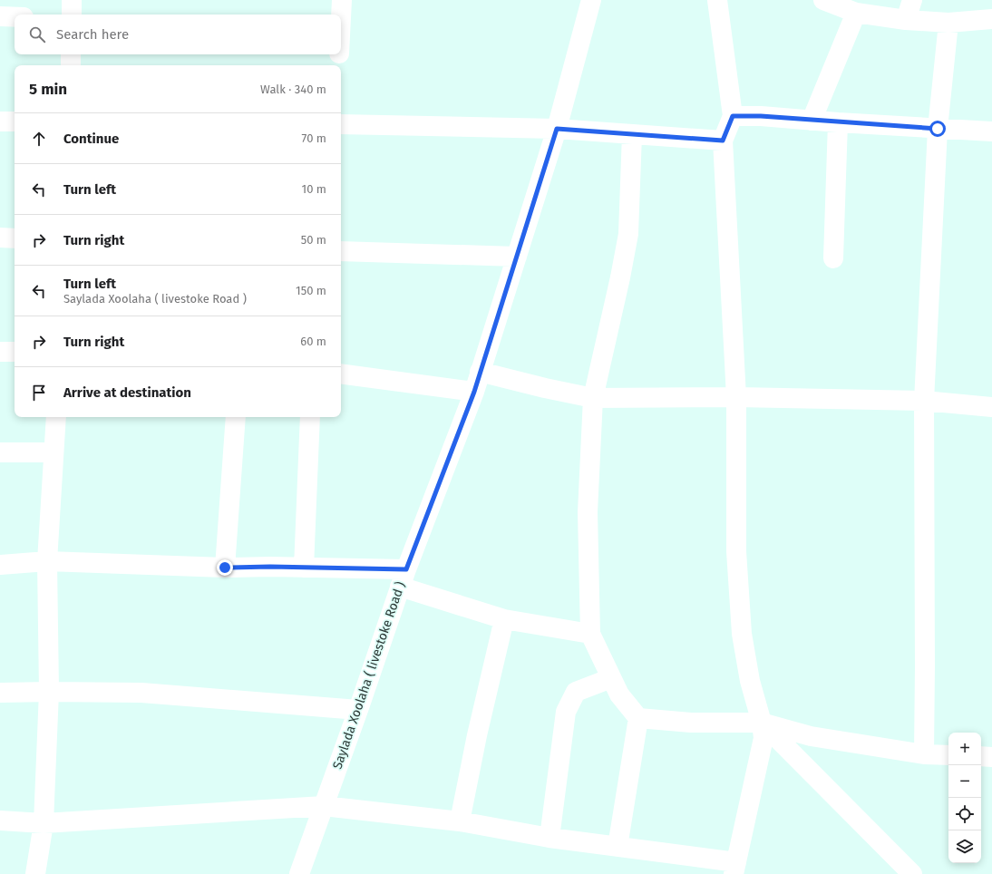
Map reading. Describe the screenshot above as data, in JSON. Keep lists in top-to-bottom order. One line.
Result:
{"streets":{"street":["Saylada Xoolaha ( livestoke Road )"]},"page":{"search":"Search here","heading":["5 min","Walk · 340 m"],"list":[["Continue","70 m"],["Turn left","10 m"],["Turn right","50 m"],["Turn left","Saylada Xoolaha ( livestoke Road )","150 m"],["Turn right","60 m"],"Arrive at destination"],"map_buttons":["+","−"]}}
